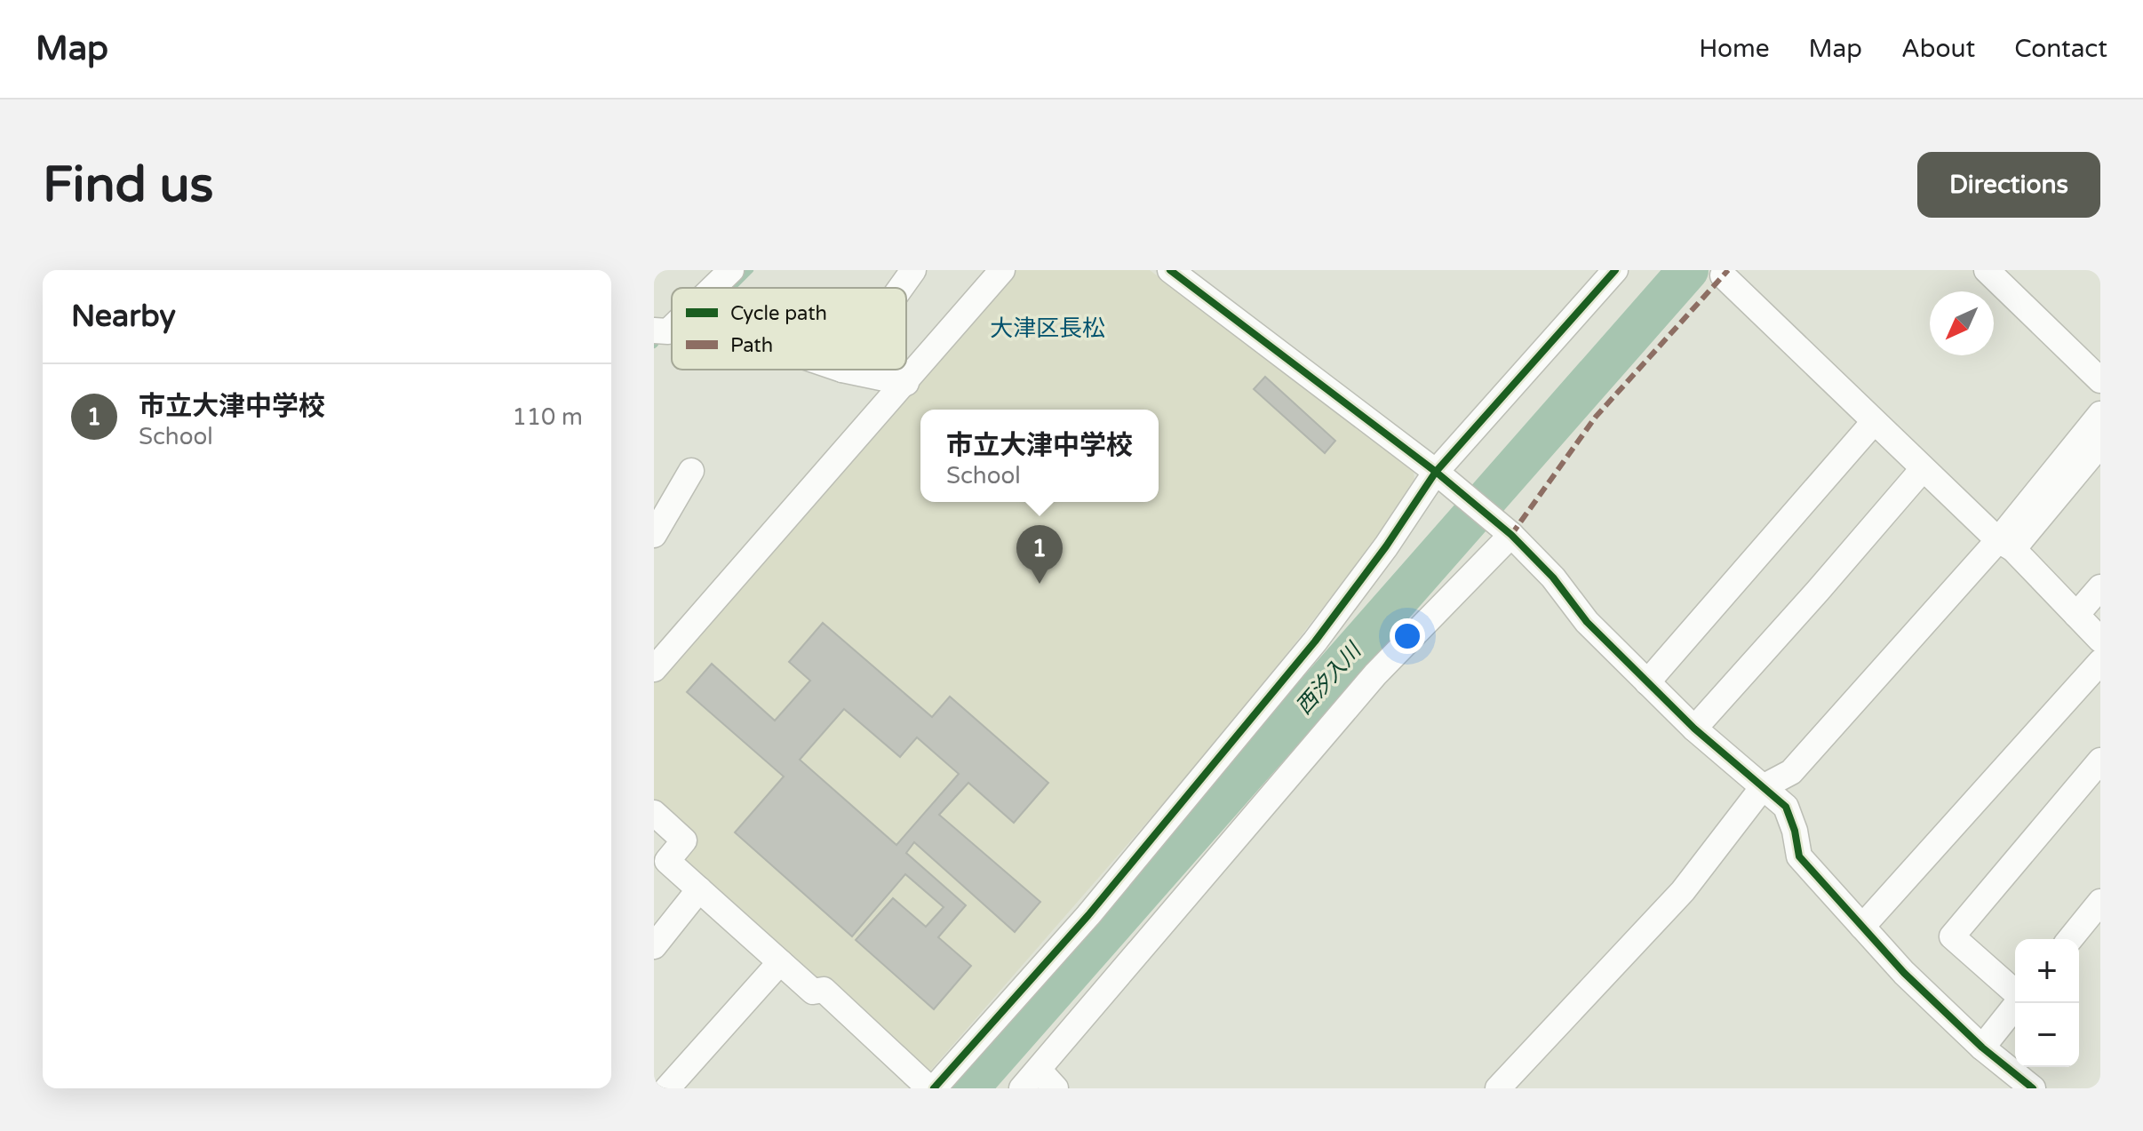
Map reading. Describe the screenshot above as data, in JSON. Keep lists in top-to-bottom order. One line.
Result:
{"districts":["大津区長松"],"water":["西汐入川"],"legend":["Cycle path","Path"],"north":"bottom left","page":{"header":"Map","nav":["Home","Map","About","Contact"],"buttons":"Directions","title":"Find us","heading":"Nearby","list":[{"mark":"1","name":"市立大津中学校","note":"School","value":"110 m"}],"popup":["市立大津中学校","School"],"pins":"1","map_buttons":["+","−"]}}
